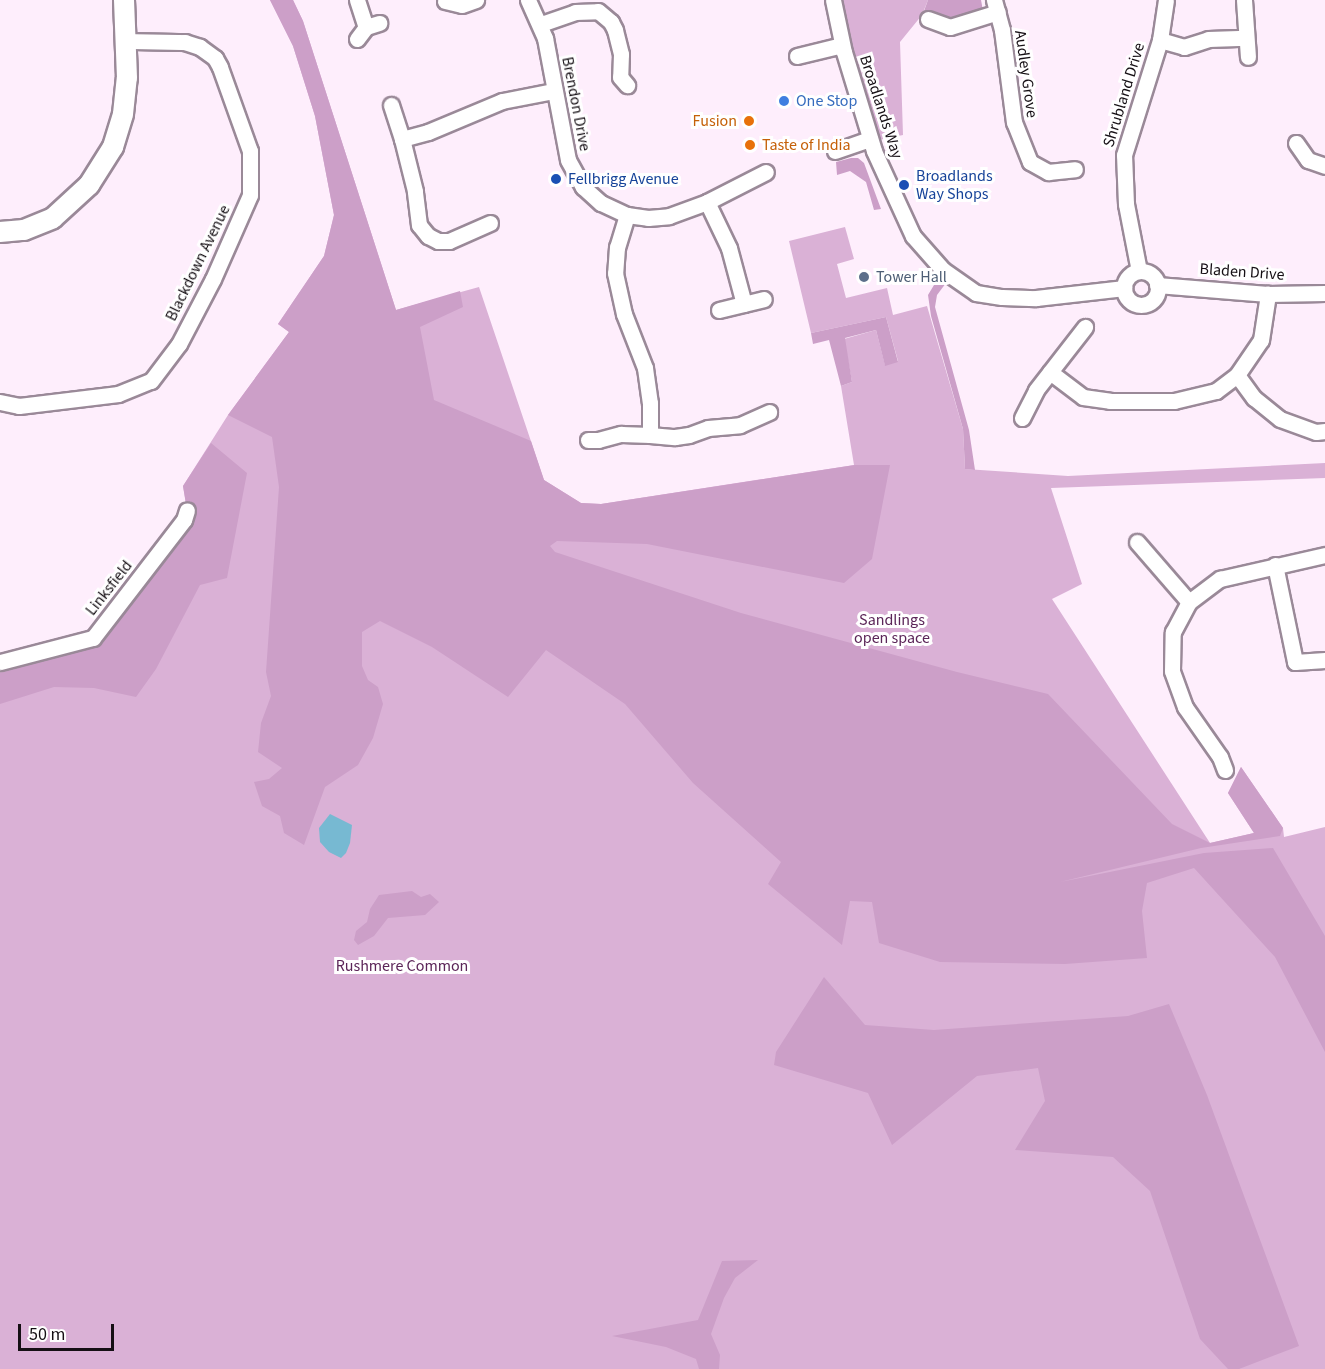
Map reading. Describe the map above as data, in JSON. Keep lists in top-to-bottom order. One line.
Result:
{"streets":{"street":["Audley Grove","Shrubland Drive","Brendon Drive","Broadlands Way","Blackdown Avenue","Bladen Drive","Linksfield"]},"crossings":[["Shrubland Drive","Broadlands Way"],["Shrubland Drive","Bladen Drive"],["Broadlands Way","Bladen Drive"]],"parks":["Sandlings open space","Rushmere Common"],"places":["One Stop","Fusion","Taste of India","Fellbrigg Avenue","Broadlands Way Shops","Tower Hall"],"scale_bar":"50 m"}
